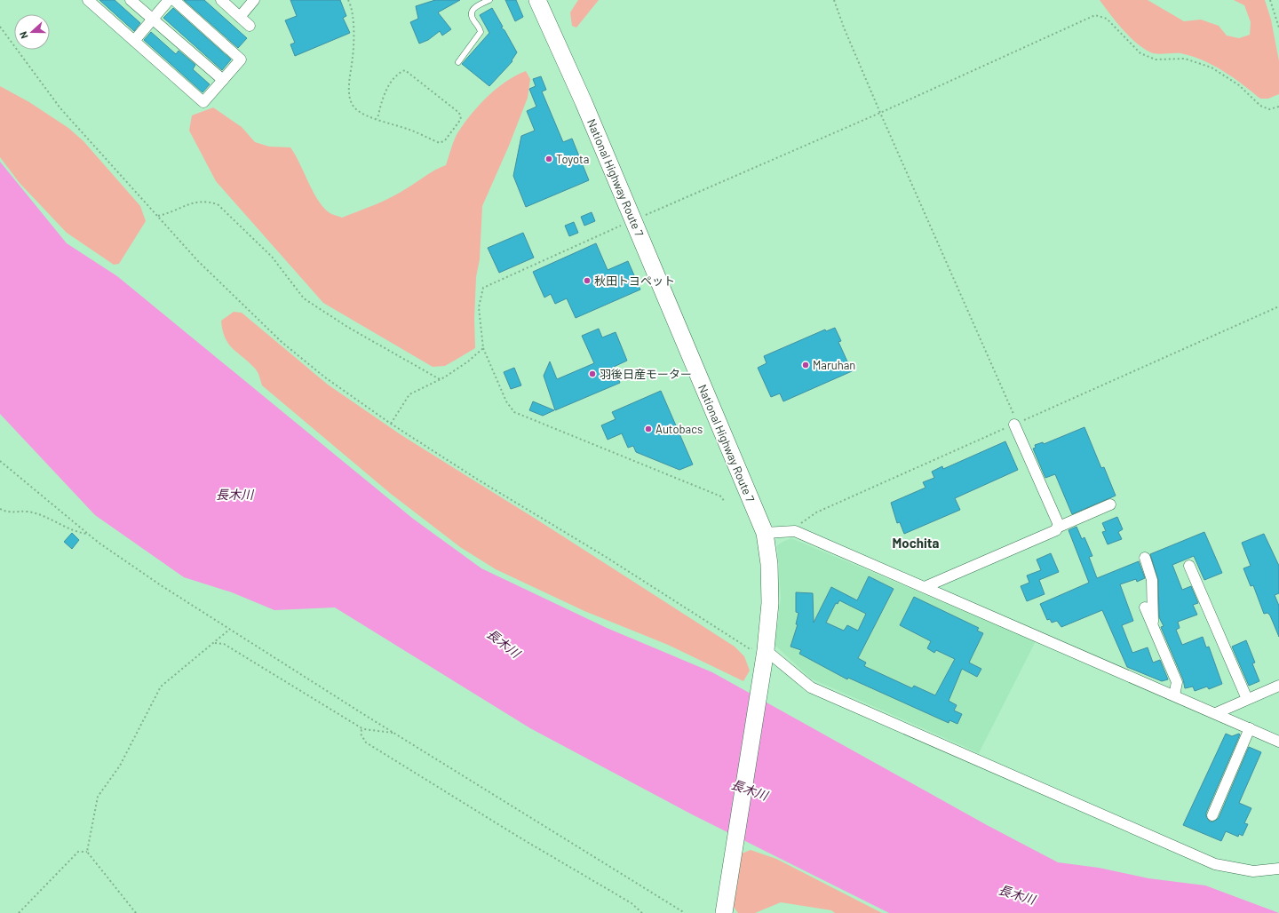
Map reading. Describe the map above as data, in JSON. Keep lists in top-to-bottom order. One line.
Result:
{"streets":{"highway":["National Highway Route 7"]},"districts":["Mochita"],"water":["長木川"],"places":["Toyota","秋田トヨペット","Maruhan","羽後日産モーター","Autobacs"],"north":"left"}
